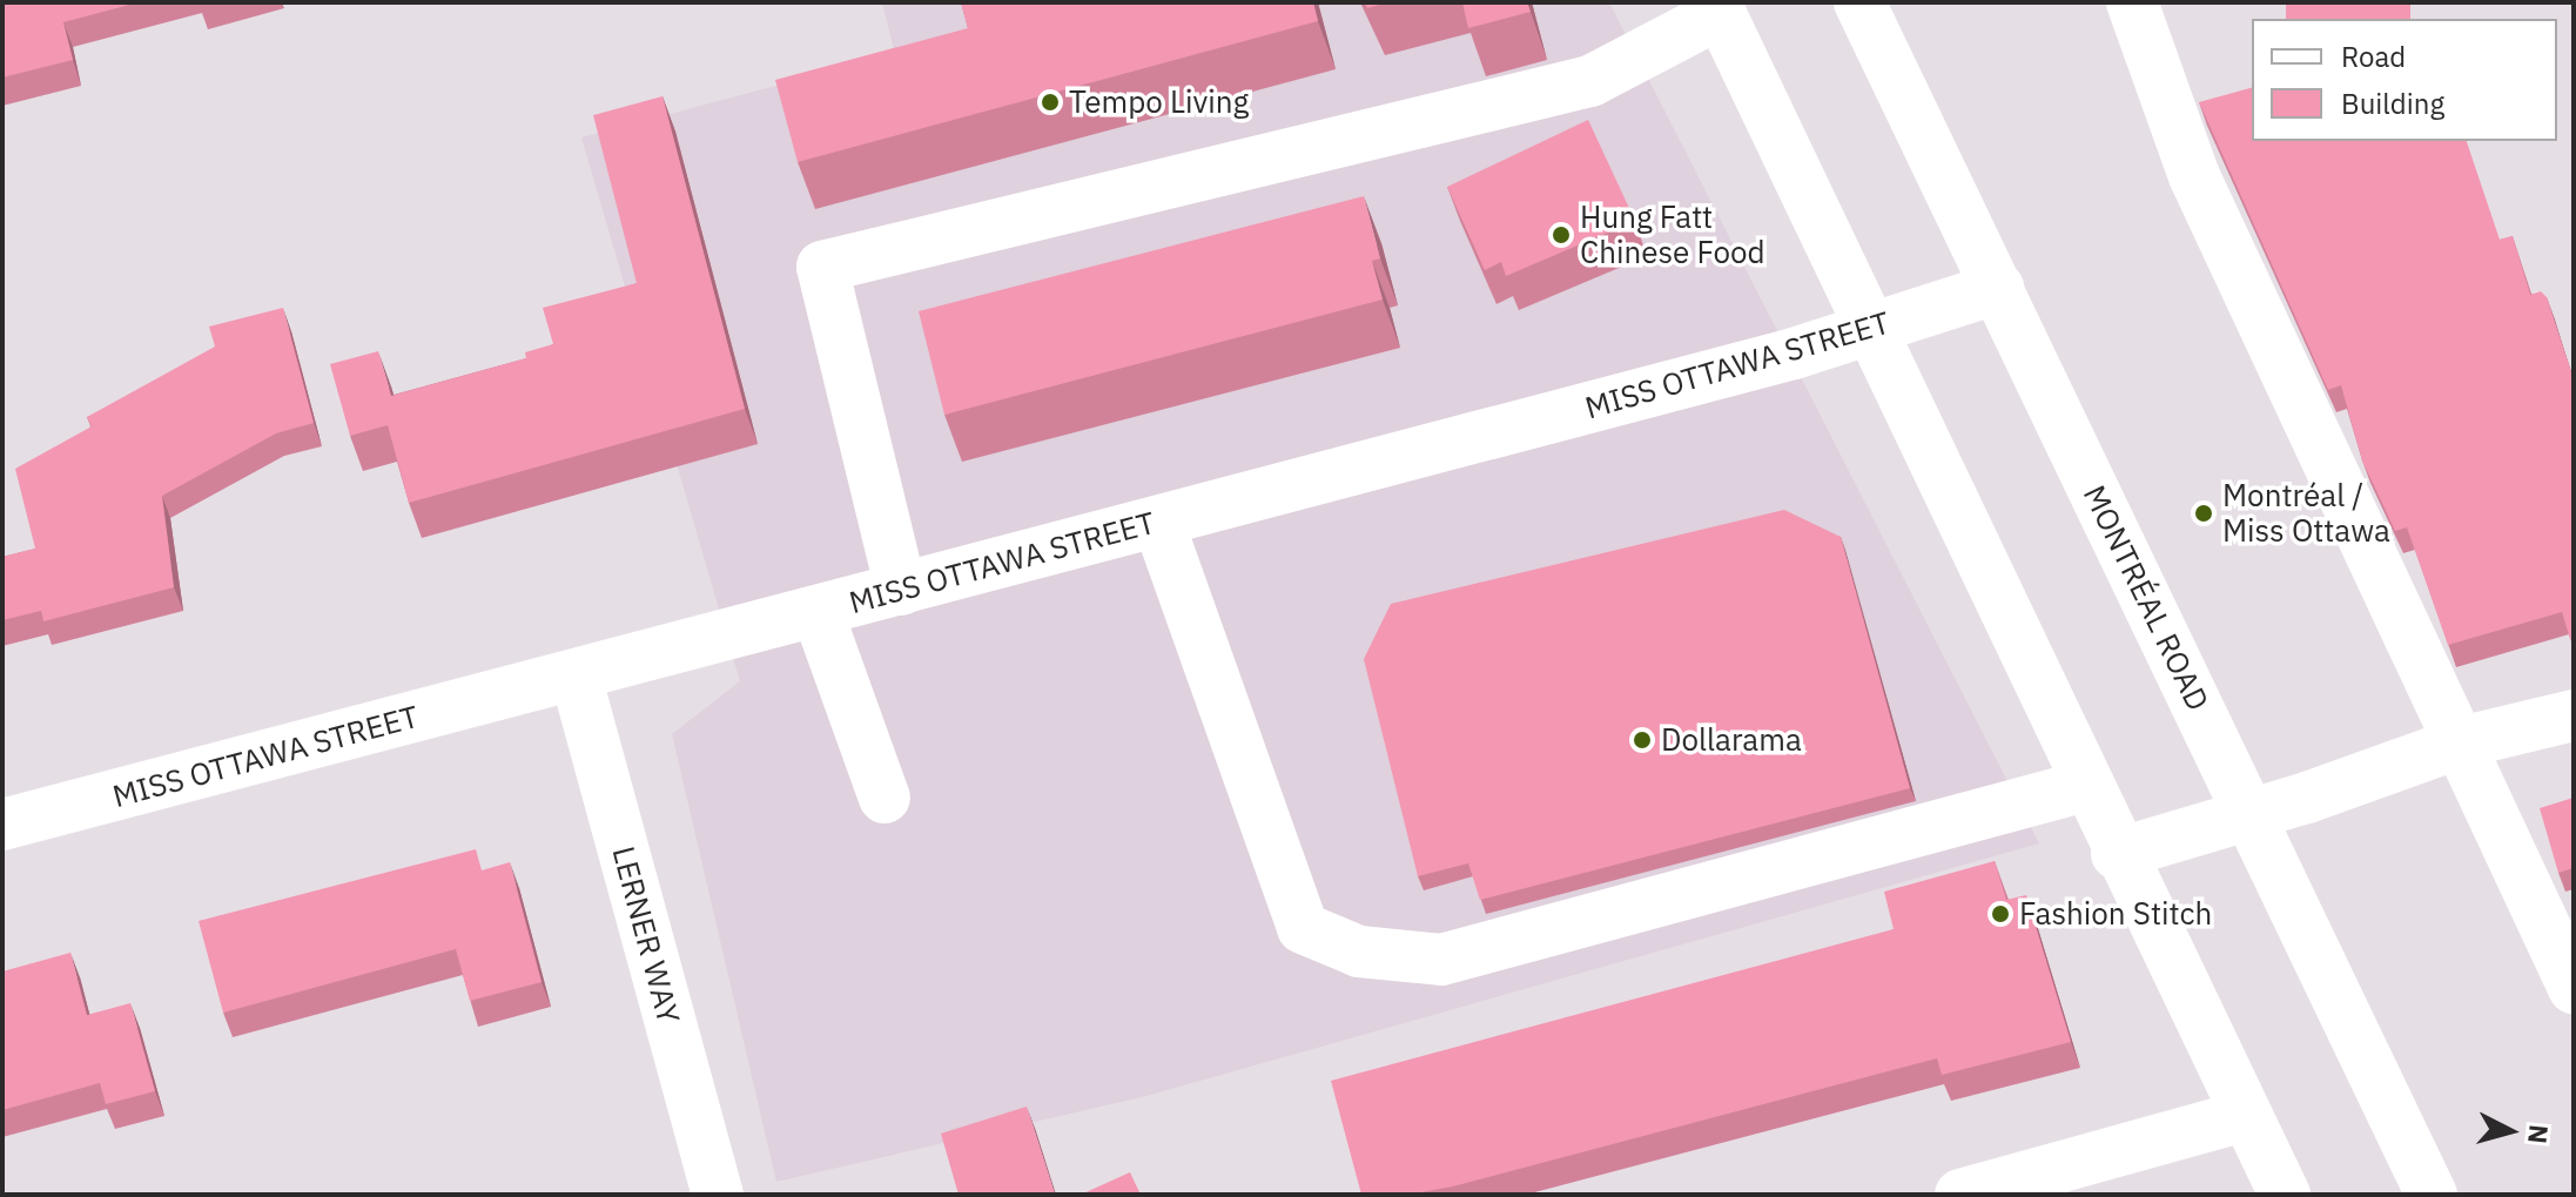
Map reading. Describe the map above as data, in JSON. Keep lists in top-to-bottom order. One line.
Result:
{"streets":{"street":["MISS OTTAWA STREET","MONTRÉAL ROAD","LERNER WAY"]},"crossings":[["MISS OTTAWA STREET","MONTRÉAL ROAD"],["MISS OTTAWA STREET","LERNER WAY"]],"places":["Tempo Living","Hung Fatt Chinese Food","Montréal / Miss Ottawa","Dollarama","Fashion Stitch"],"legend":["Road","Building"],"north":"right"}
